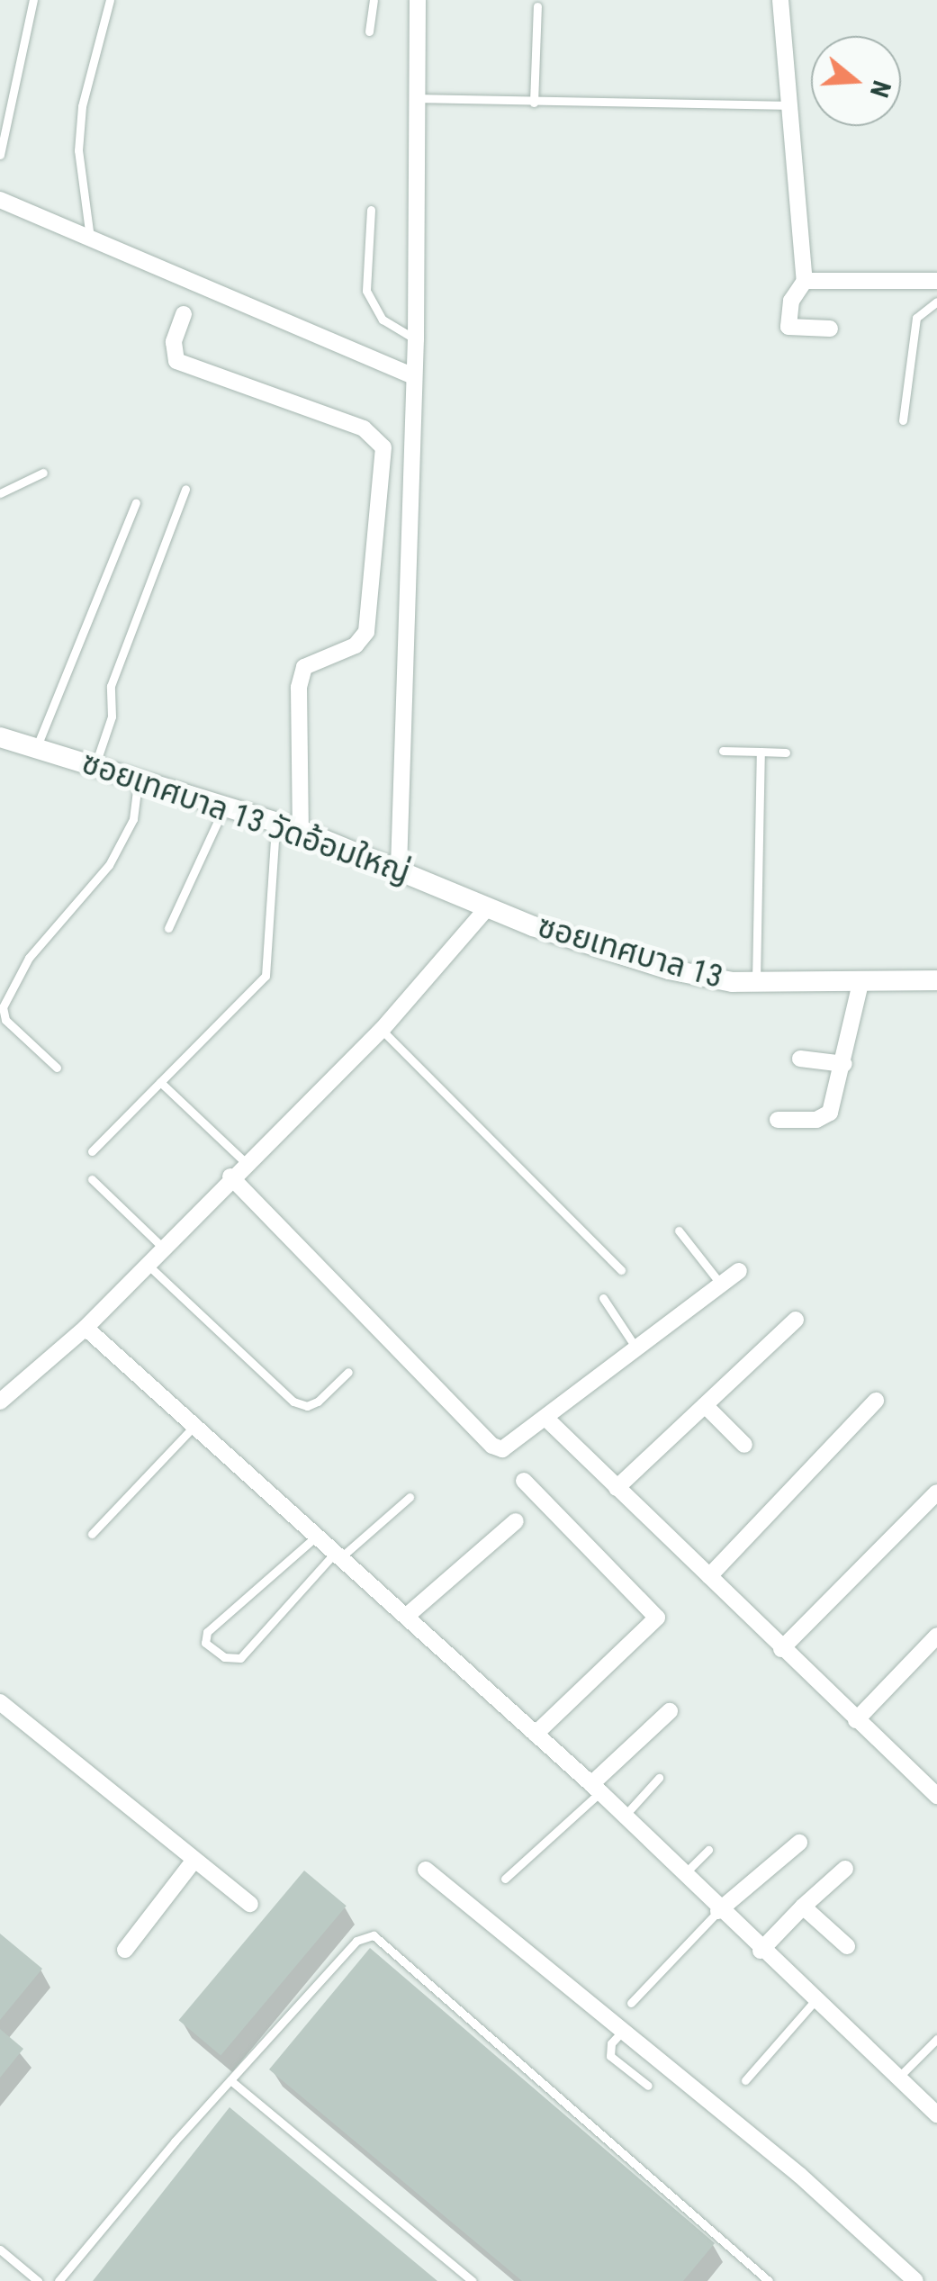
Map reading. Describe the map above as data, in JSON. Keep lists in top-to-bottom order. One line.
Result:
{"streets":{"street":["ซอยเทศบาล 13 วัดอ้อมใหญ่","ซอยเทศบาล 13"]},"crossings":[["ซอยเทศบาล 13 วัดอ้อมใหญ่","ซอยเทศบาล 13"]],"north":"right"}
